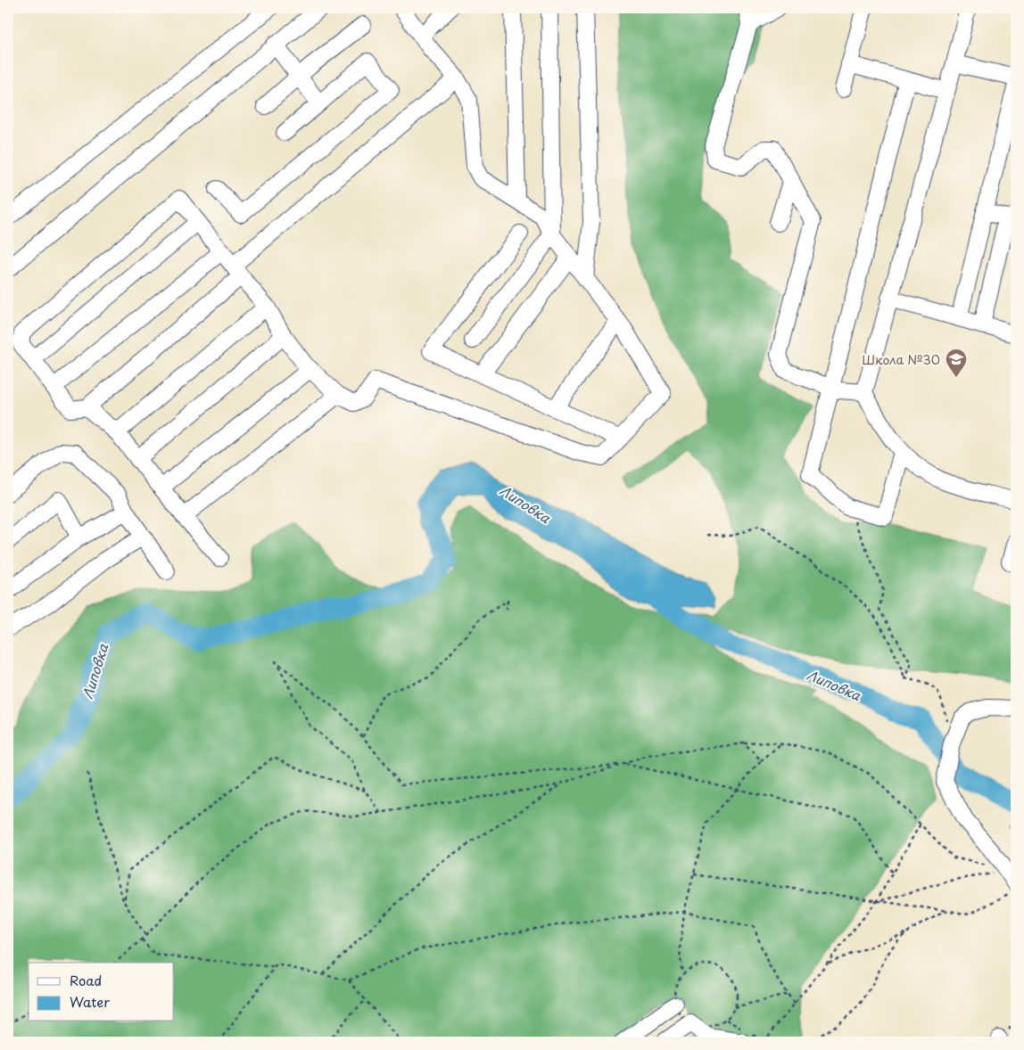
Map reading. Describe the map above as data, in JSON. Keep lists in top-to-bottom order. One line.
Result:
{"water":["Липовка"],"places":{"school or university":["Школа №30"]},"legend":["Road","Water"]}
